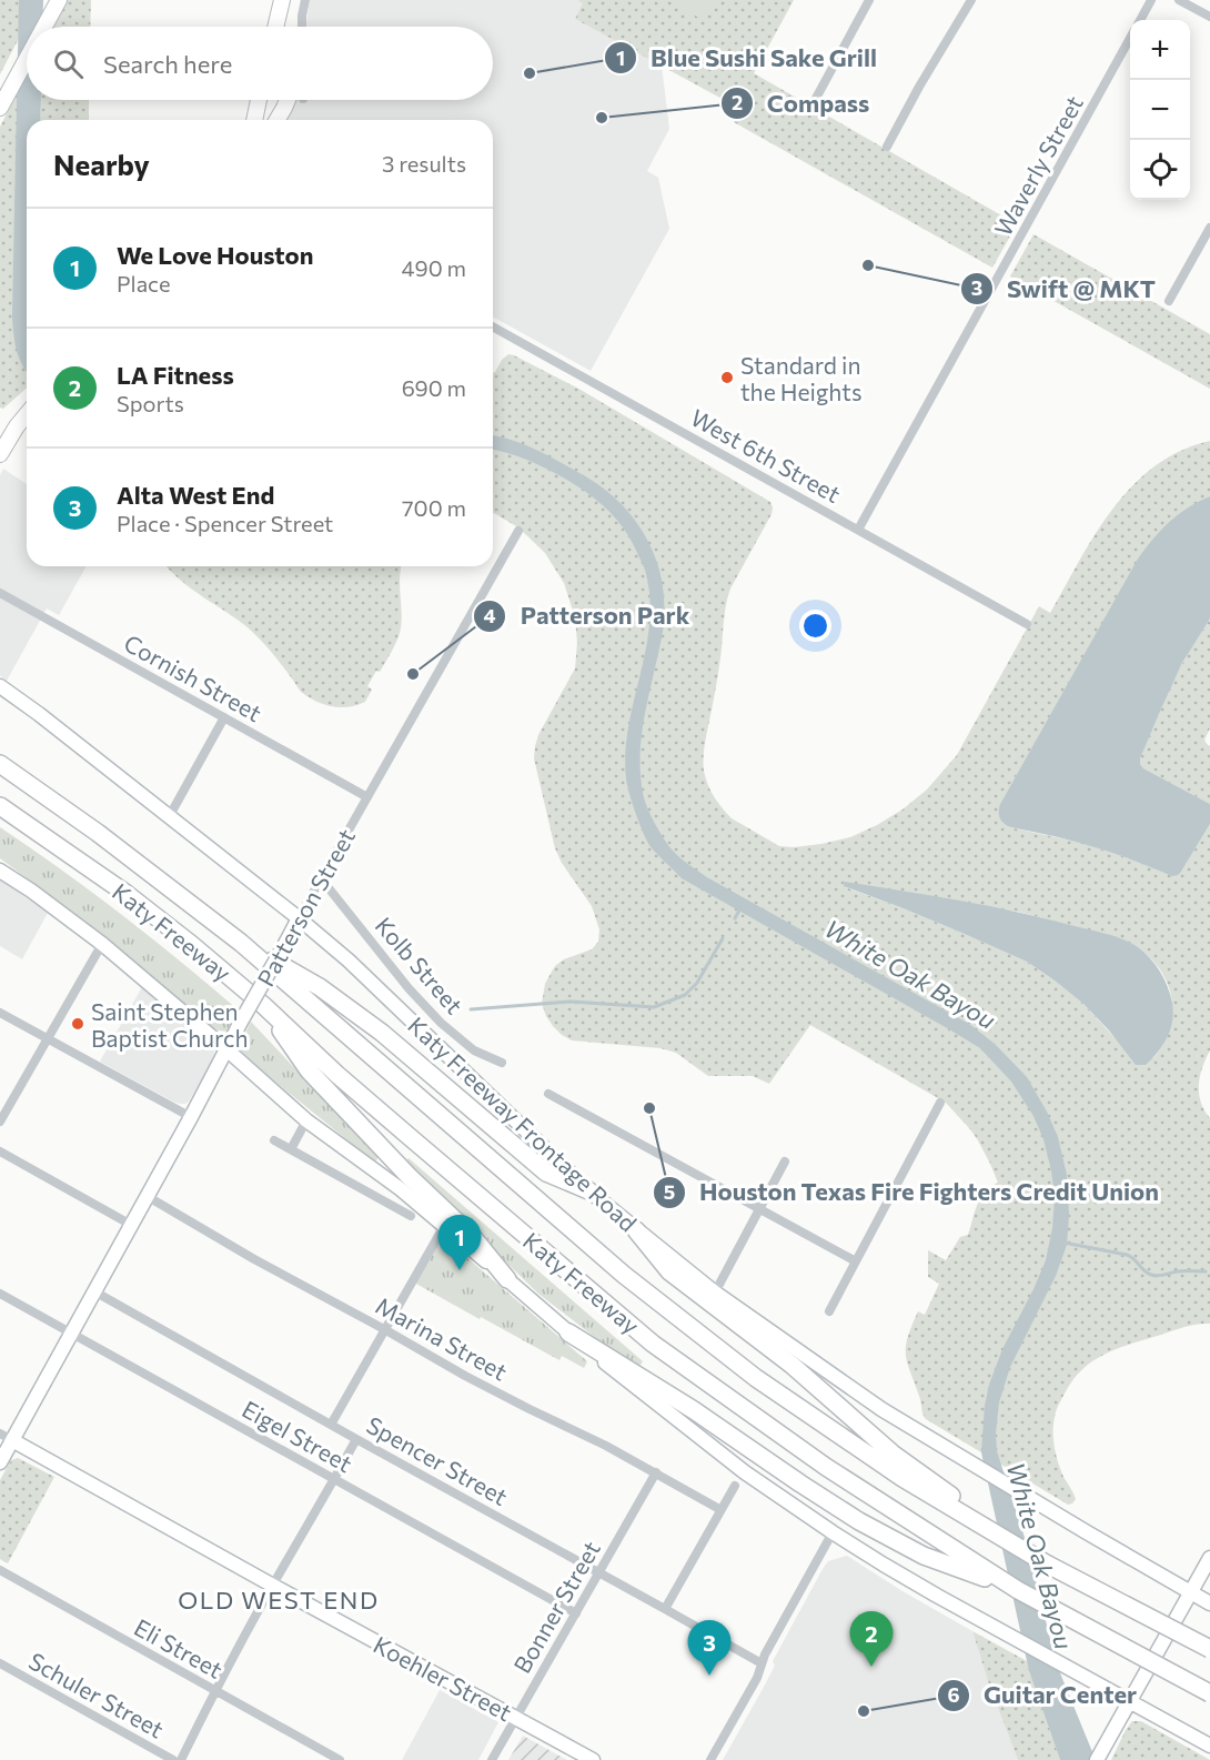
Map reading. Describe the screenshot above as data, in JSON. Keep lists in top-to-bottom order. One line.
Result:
{"streets":{"highway":["Katy Freeway"],"main road":["Patterson Street","Katy Freeway Frontage Road","Koehler Street"],"street":["Waverly Street","West 6th Street","Cornish Street","Kolb Street","Marina Street","Eigel Street","Spencer Street","Bonner Street","Eli Street","Schuler Street"]},"crossings":[["Waverly Street","West 6th Street"],["Cornish Street","Patterson Street"],["Patterson Street","Kolb Street"],["Patterson Street","Katy Freeway Frontage Road"],["Patterson Street","Marina Street"],["Patterson Street","Eigel Street"],["Patterson Street","Spencer Street"],["Patterson Street","Koehler Street"],["Marina Street","Bonner Street"],["Eigel Street","Bonner Street"],["Spencer Street","Bonner Street"],["Bonner Street","Koehler Street"]],"districts":["OLD WEST END"],"water":["White Oak Bayou"],"places":["Blue Sushi Sake Grill","Compass","Swift @ MKT","Standard in the Heights","Patterson Park","Saint Stephen Baptist Church","Houston Texas Fire Fighters Credit Union","Guitar Center"],"page":{"map_buttons":["+","−"],"search":"Search here","heading":["Nearby","3 results"],"list":[{"mark":"1","name":"We Love Houston","note":"Place","value":"490 m"},{"mark":"2","name":"LA Fitness","note":"Sports","value":"690 m"},{"mark":"3","name":"Alta West End","note":"Place · Spencer Street","value":"700 m"}],"pins":["1","2","3"]}}
